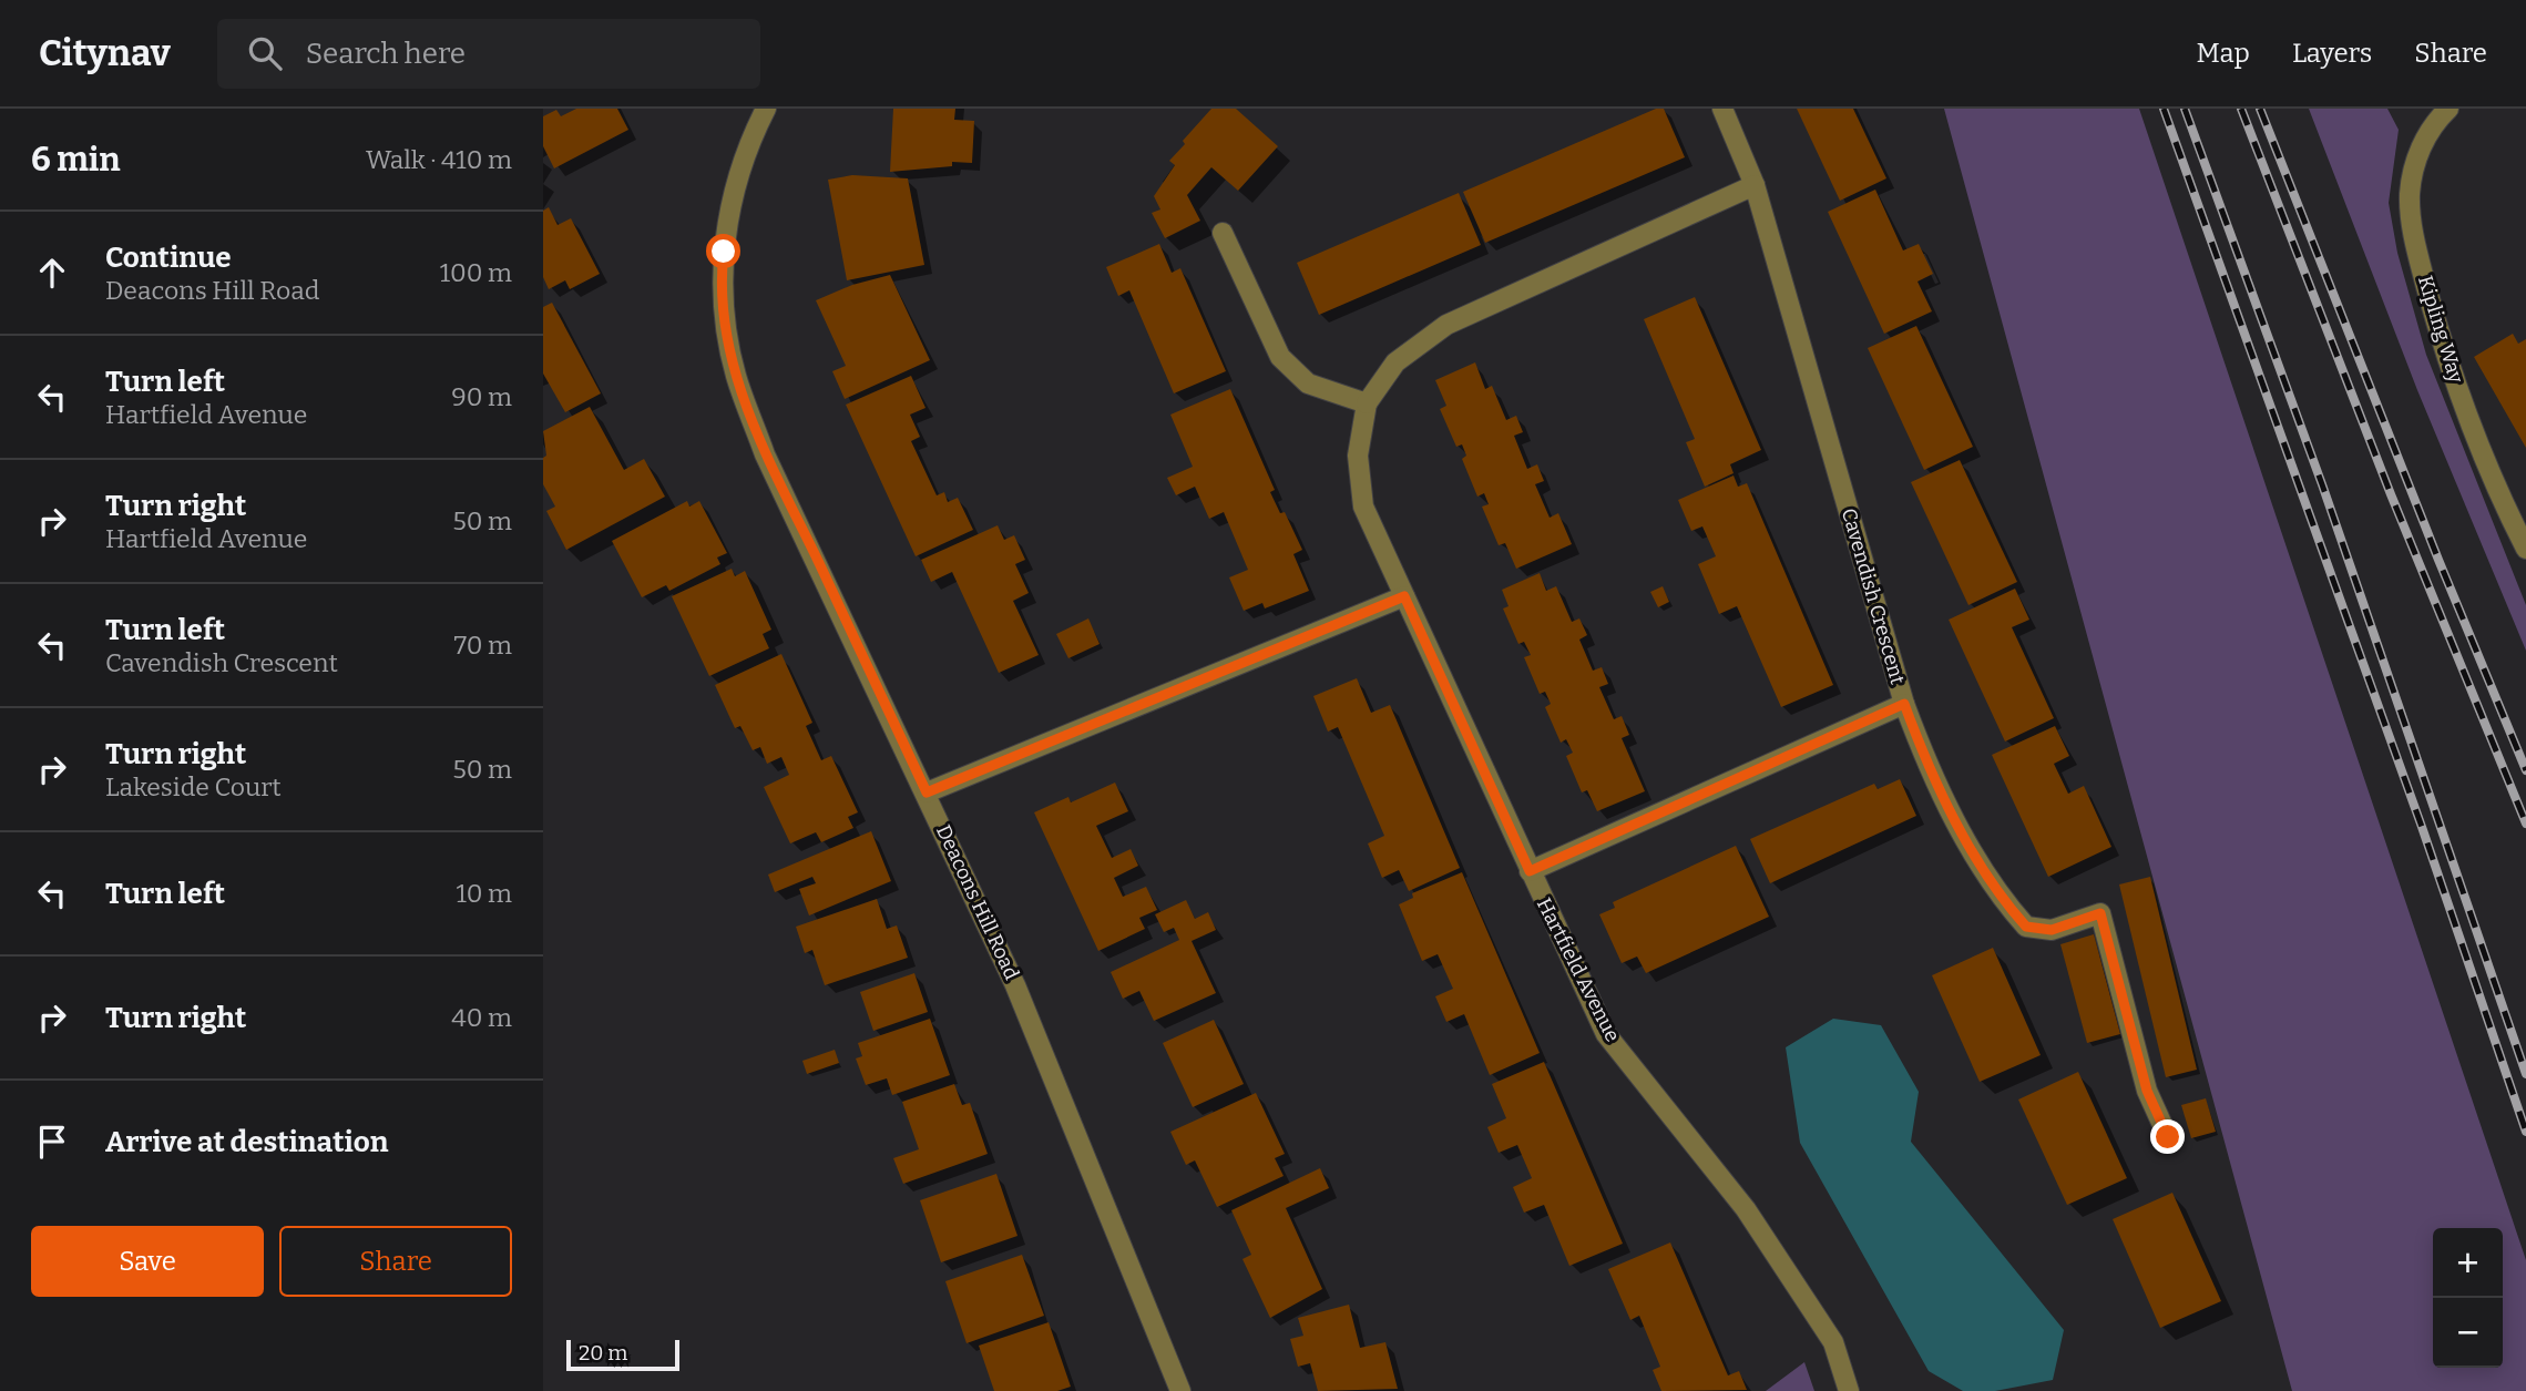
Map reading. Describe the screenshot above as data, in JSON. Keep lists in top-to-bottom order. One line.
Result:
{"streets":{"street":["Kipling Way","Cavendish Crescent","Deacons Hill Road","Hartfield Avenue"]},"crossings":[["Cavendish Crescent","Hartfield Avenue"]],"scale_bar":"20 m","page":{"header":"Citynav","search":"Search here","nav":["Map","Layers","Share"],"heading":["6 min","Walk · 410 m"],"list":[["Continue","Deacons Hill Road","100 m"],["Turn left","Hartfield Avenue","90 m"],["Turn right","Hartfield Avenue","50 m"],["Turn left","Cavendish Crescent","70 m"],["Turn right","Lakeside Court","50 m"],["Turn left","10 m"],["Turn right","40 m"],"Arrive at destination"],"buttons":["Save","Share"],"map_buttons":["+","−"],"scale":"20 m"}}
